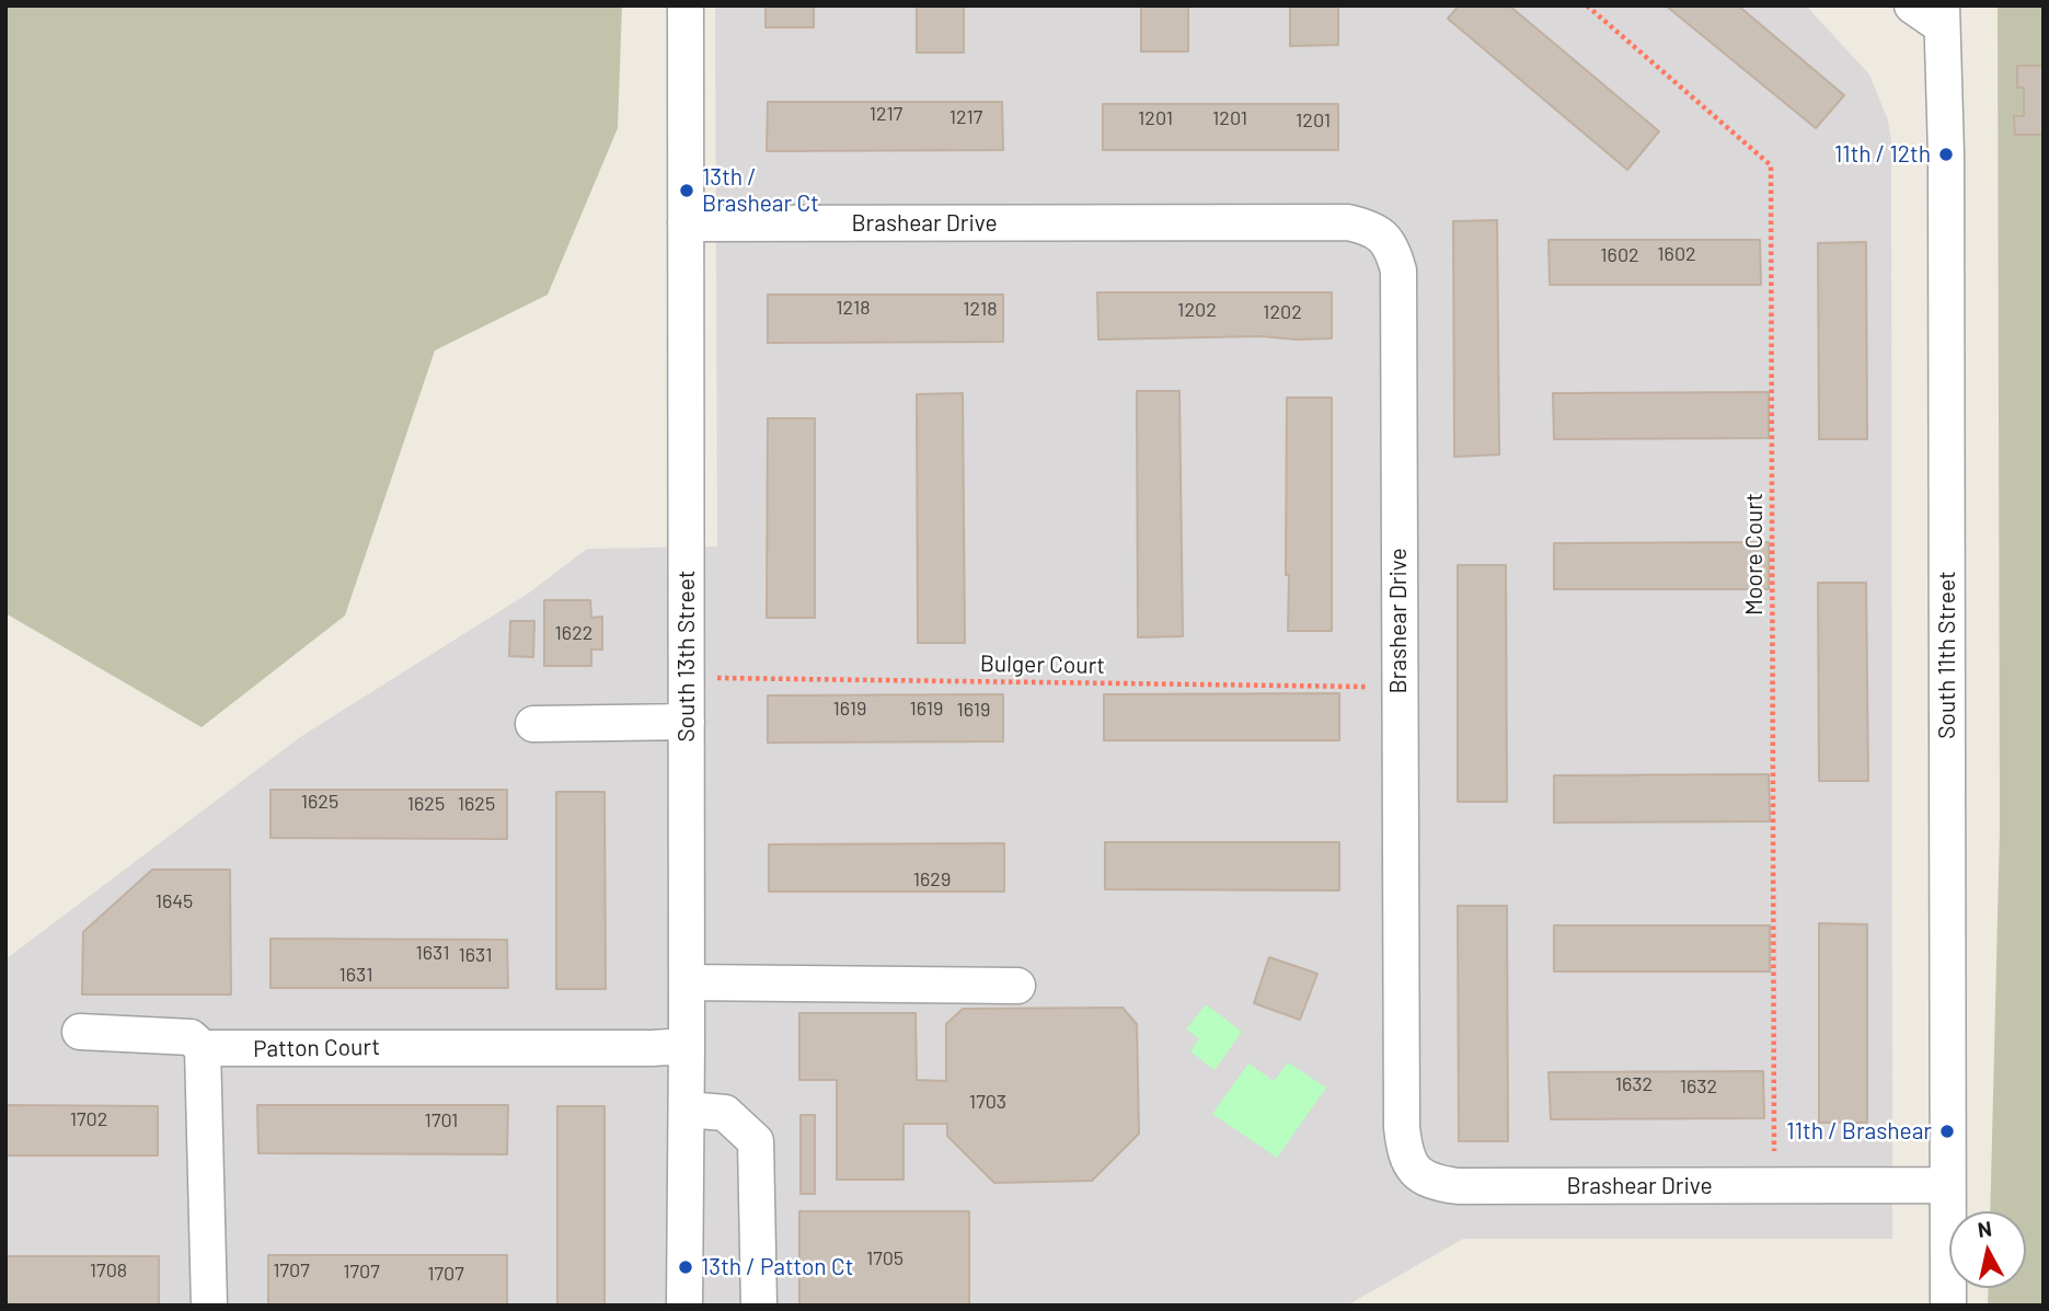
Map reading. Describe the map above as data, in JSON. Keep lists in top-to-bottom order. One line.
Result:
{"streets":{"street":["Brashear Drive","South 11th Street","South 13th Street","Patton Court"],"path":["Moore Court","Bulger Court"]},"crossings":[["Brashear Drive","Moore Court"],["Brashear Drive","South 11th Street"],["Brashear Drive","South 13th Street"],["Brashear Drive","Bulger Court"],["South 13th Street","Bulger Court"],["South 13th Street","Patton Court"]],"places":["11th / 12th","13th / Brashear Ct","11th / Brashear","13th / Patton Ct"],"house_numbers":["1217","1217","1201","1201","1201","1602","1602","1218","1218","1202","1202","1622","1619","1619","1619","1625","1625","1625","1629","1645","1631","1631","1631","1632","1632","1703","1702","1701","1705","1708","1707","1707","1707"],"north":"top"}
